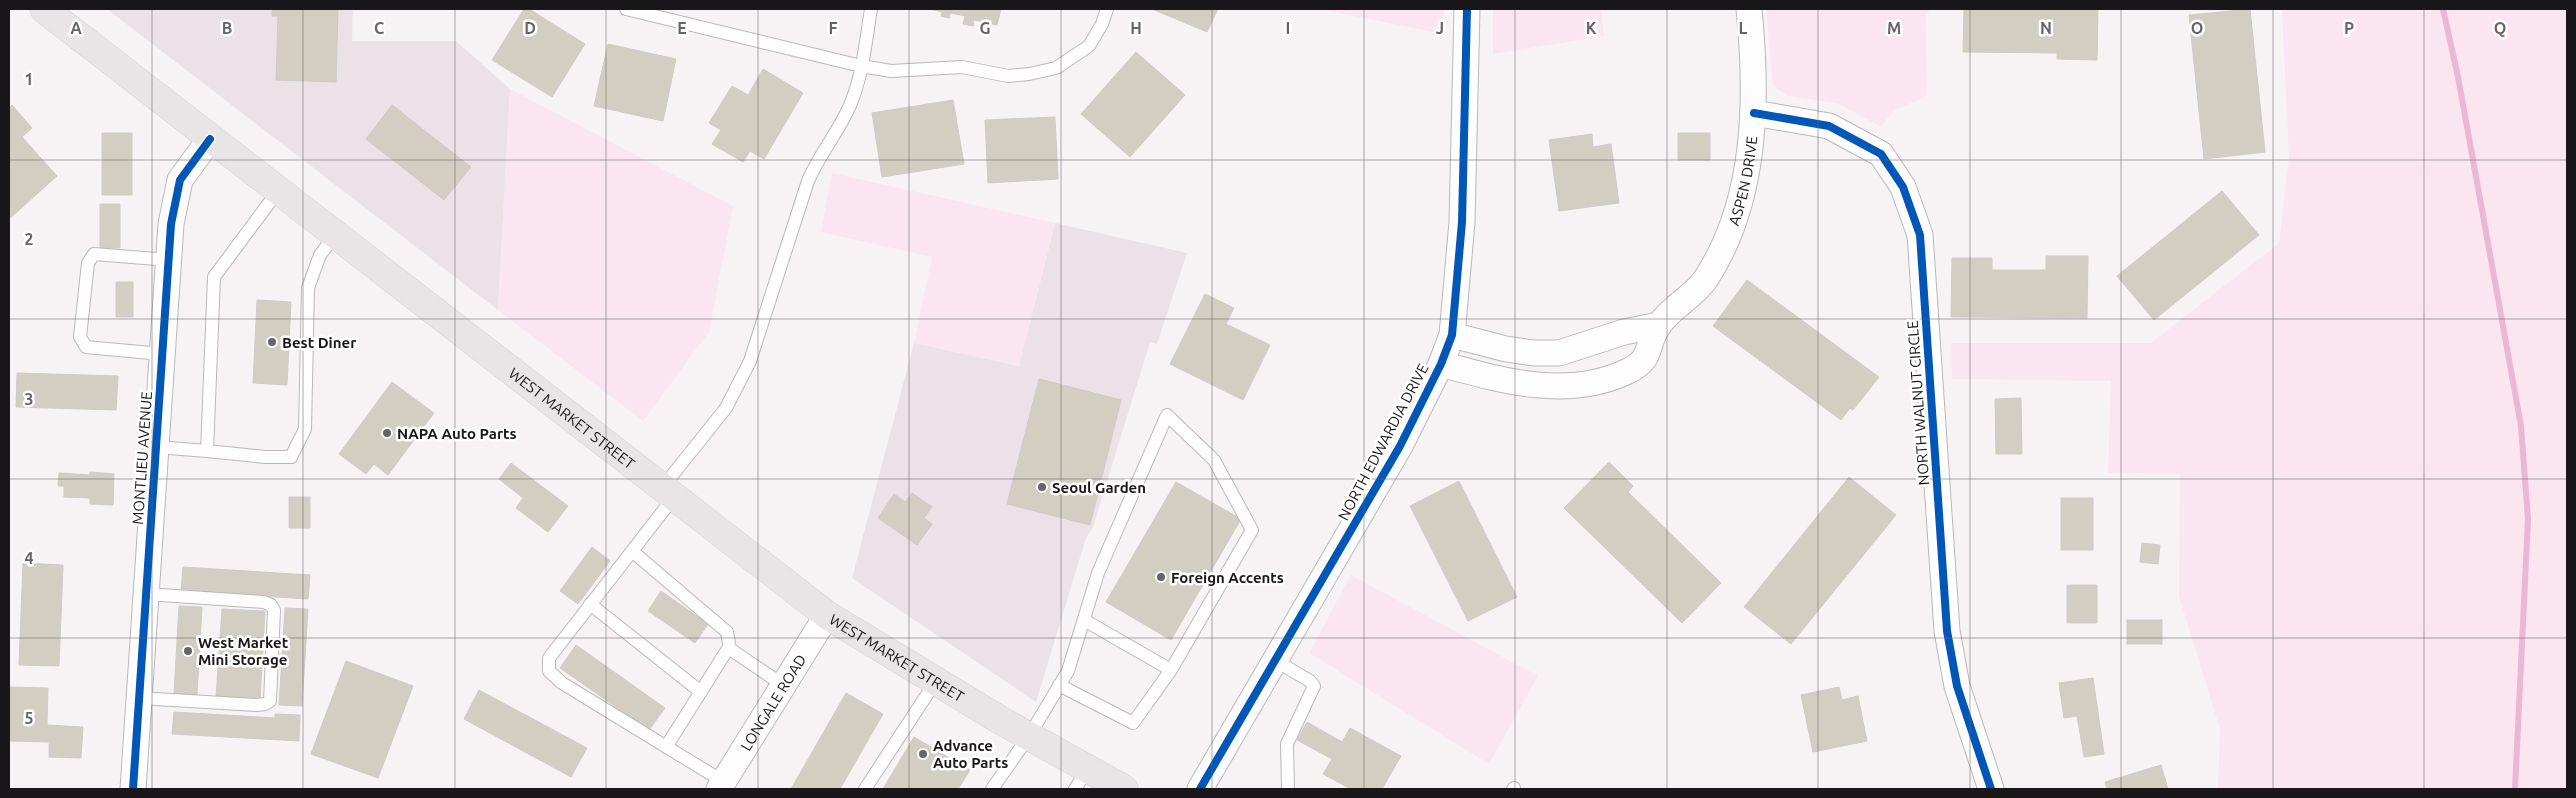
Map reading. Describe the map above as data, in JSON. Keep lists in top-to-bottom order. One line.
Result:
{"streets":{"main road":["WEST MARKET STREET"],"street":["ASPEN DRIVE","NORTH WALNUT CIRCLE","NORTH EDWARDIA DRIVE","MONTLIEU AVENUE","LONGALE ROAD"]},"crossings":[["ASPEN DRIVE","NORTH WALNUT CIRCLE"],["ASPEN DRIVE","NORTH EDWARDIA DRIVE"],["WEST MARKET STREET","MONTLIEU AVENUE"],["WEST MARKET STREET","LONGALE ROAD"]],"places":["Best Diner","NAPA Auto Parts","Seoul Garden","Foreign Accents","West Market Mini Storage","Advance Auto Parts"],"grid":{"columns":["A","B","C","D","E","F","G","H","I","J","K","L","M","N","O","P","Q"],"rows":["1","2","3","4","5"]}}
